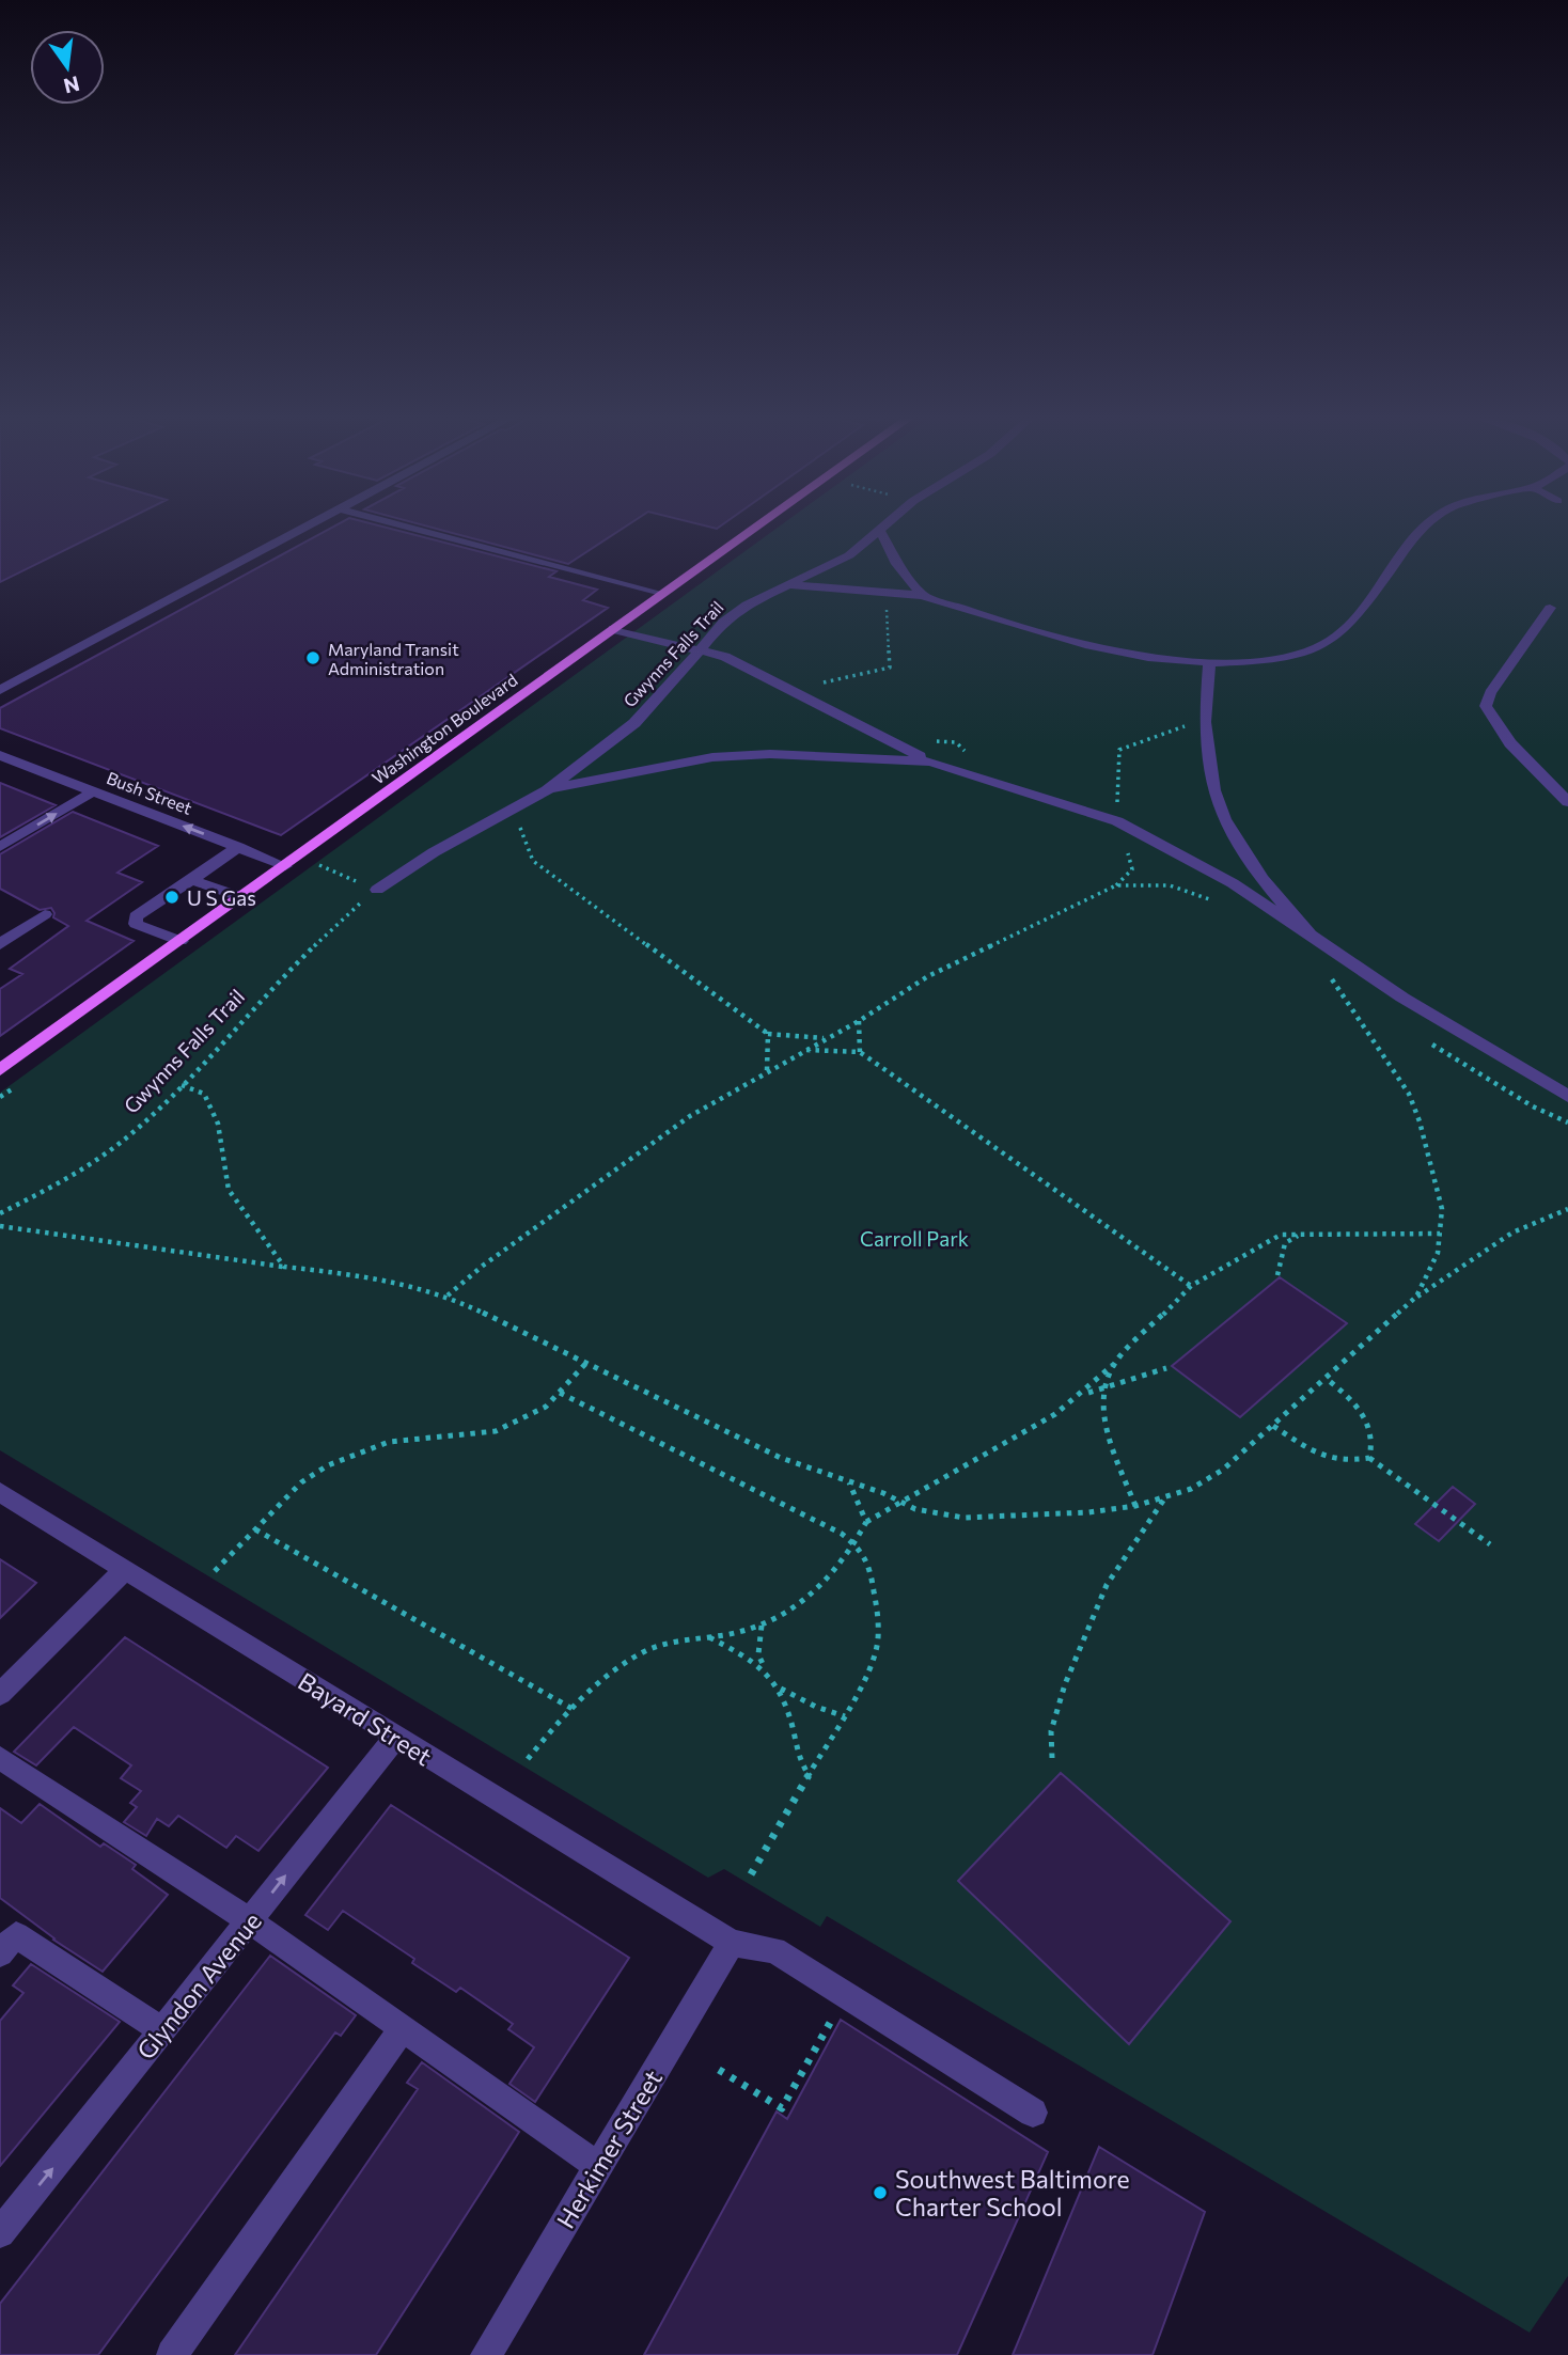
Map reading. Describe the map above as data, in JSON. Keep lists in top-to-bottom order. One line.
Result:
{"streets":{"main road":["Washington Boulevard"],"street":["Gwynns Falls Trail","Bush Street","Bayard Street","Glyndon Avenue","Herkimer Street"]},"crossings":[["Washington Boulevard","Bush Street"],["Bayard Street","Glyndon Avenue"],["Bayard Street","Herkimer Street"]],"one_way":["Bush Street","Glyndon Avenue"],"parks":["Carroll Park"],"places":["Maryland Transit Administration","U S Gas","Southwest Baltimore Charter School"],"north":"bottom"}
